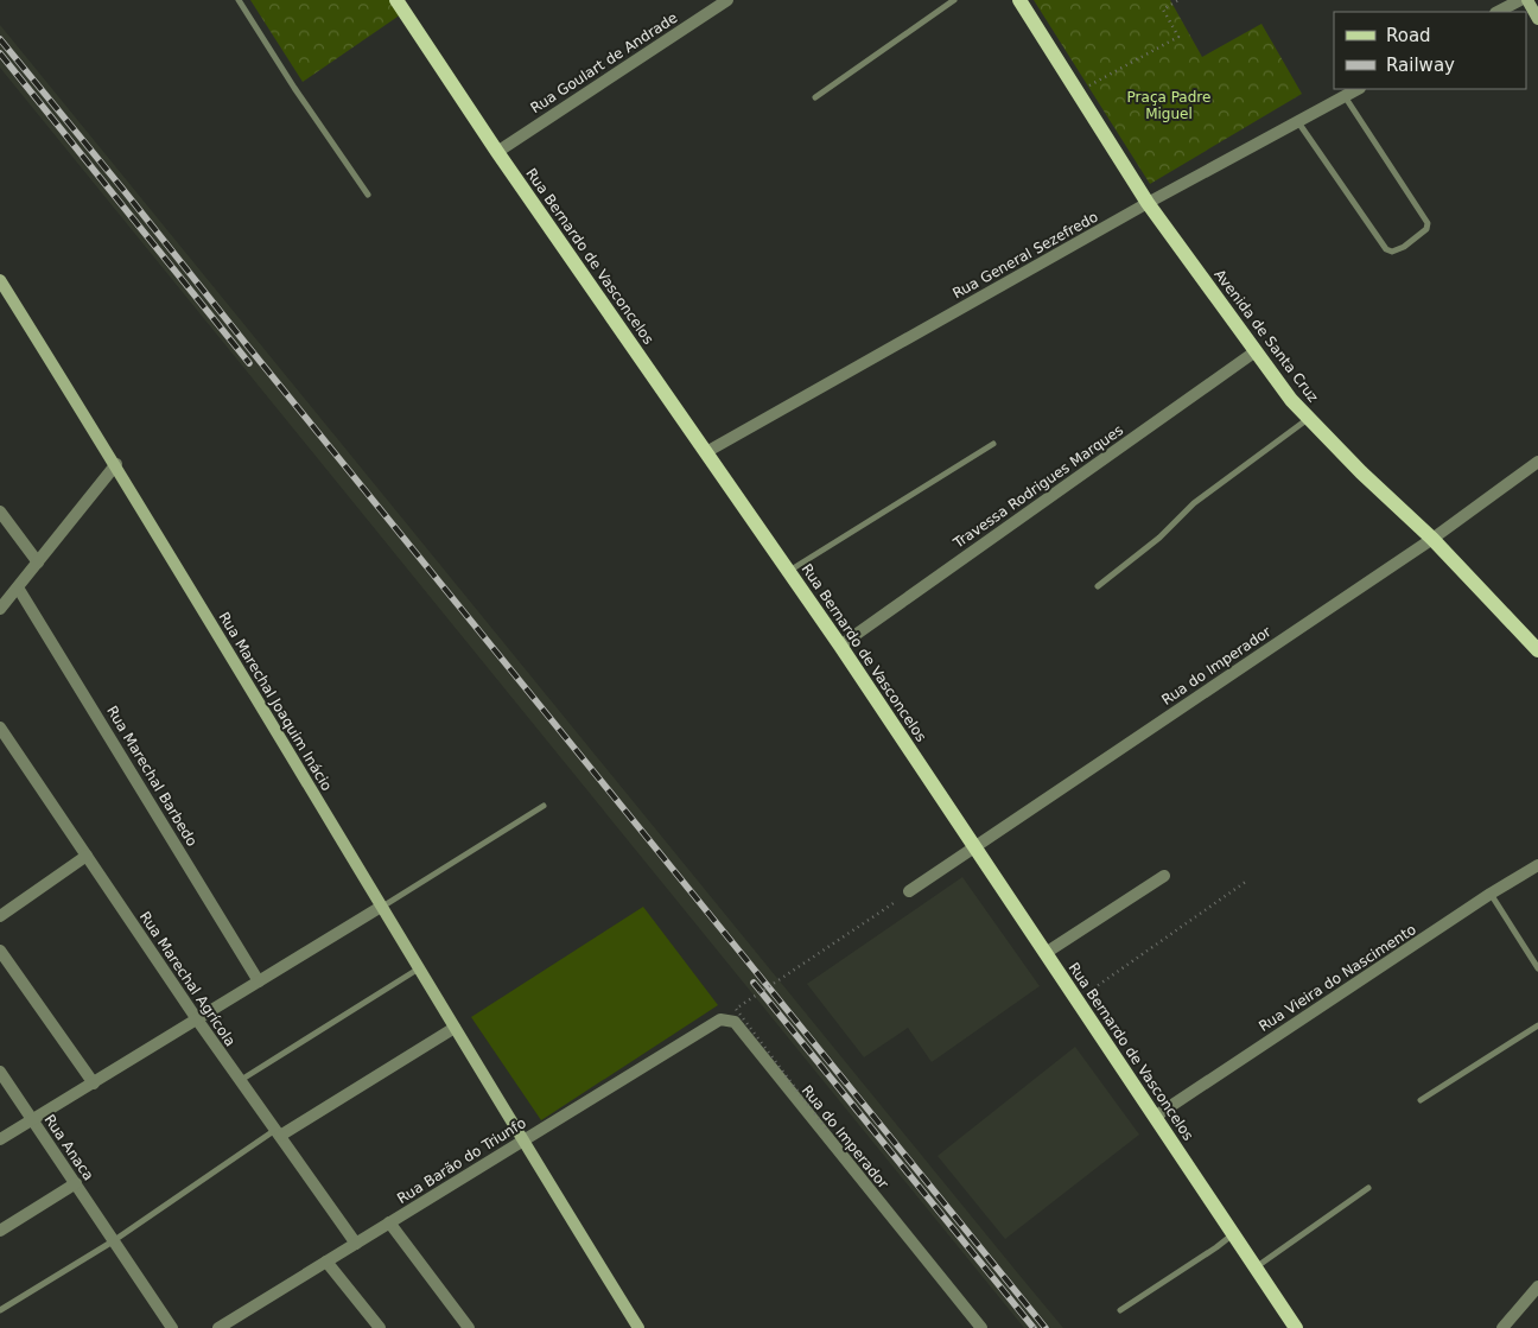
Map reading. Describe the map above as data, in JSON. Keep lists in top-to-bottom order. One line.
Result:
{"streets":{"main road":["Rua Bernardo de Vasconcelos","Avenida de Santa Cruz"],"street":["Rua Goulart de Andrade","Rua General Sezefredo","Travessa Rodrigues Marques","Rua do Imperador","Rua Marechal Joaquim Inácio","Rua Marechal Barbedo","Rua Vieira do Nascimento","Rua Marechal Agrícola","Rua Anaca","Rua Barão do Triunfo"]},"crossings":[["Rua Goulart de Andrade","Rua Bernardo de Vasconcelos"],["Rua General Sezefredo","Rua Bernardo de Vasconcelos"],["Rua General Sezefredo","Avenida de Santa Cruz"],["Rua Bernardo de Vasconcelos","Travessa Rodrigues Marques"],["Rua Bernardo de Vasconcelos","Rua do Imperador"],["Rua Bernardo de Vasconcelos","Rua Vieira do Nascimento"],["Avenida de Santa Cruz","Travessa Rodrigues Marques"],["Avenida de Santa Cruz","Rua do Imperador"],["Rua do Imperador","Rua Barão do Triunfo"],["Rua Marechal Joaquim Inácio","Rua Barão do Triunfo"],["Rua Marechal Agrícola","Rua Barão do Triunfo"]],"parks":["Praça Padre Miguel"],"legend":["Road","Railway"]}
